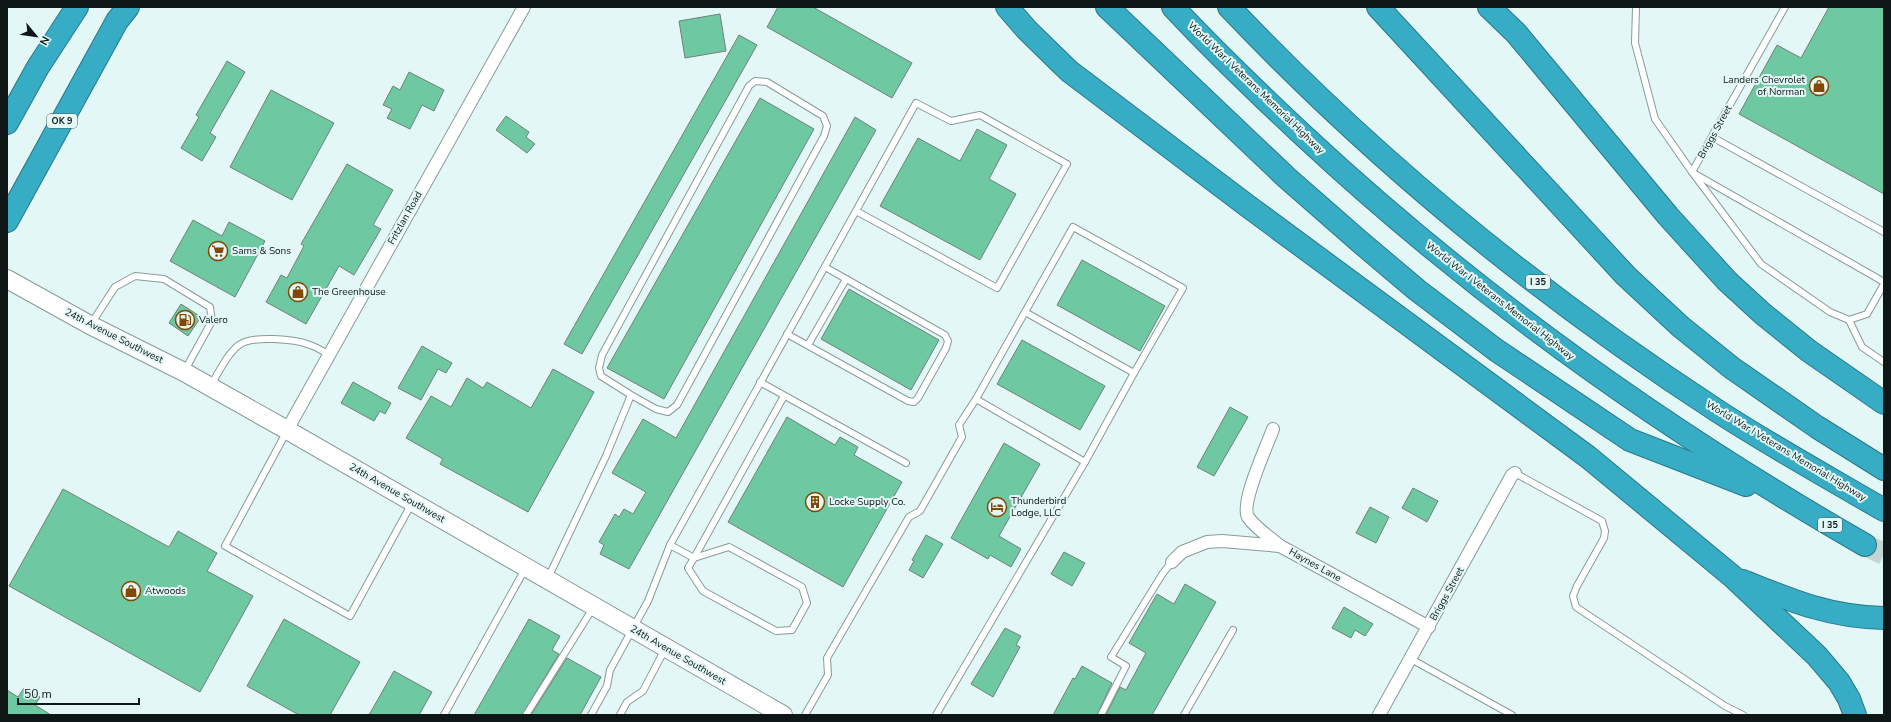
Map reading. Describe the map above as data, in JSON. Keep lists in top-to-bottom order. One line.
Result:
{"streets":{"highway":["World War I Veterans Memorial Highway","OK 9","I 35"],"main road":["24th Avenue Southwest"],"street":["Briggs Street","Fritzlan Road","Haynes Lane"]},"crossings":[["Briggs Street","Haynes Lane"],["Fritzlan Road","24th Avenue Southwest"]],"places":{"shop":["Landers Chevrolet of Norman","The Greenhouse","Atwoods"],"supermarket":["Sams & Sons"],"fuel station":["Valero"],"building":["Locke Supply Co."],"hotel":["Thunderbird Lodge, LLC"]},"scale_bar":"50 m","north":"bottom right"}
